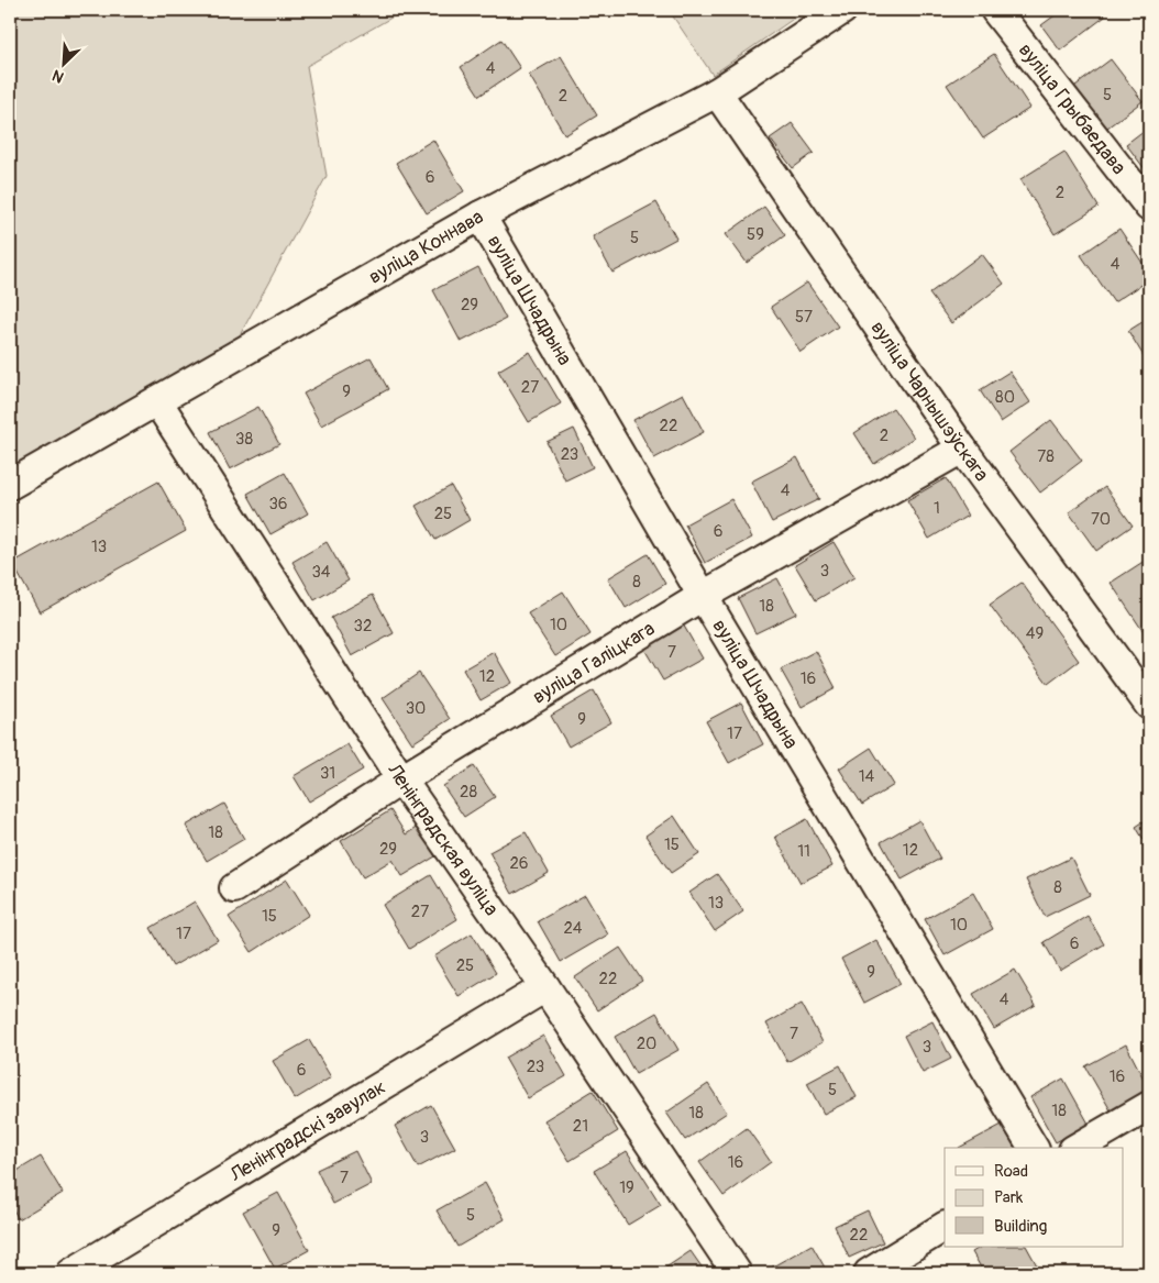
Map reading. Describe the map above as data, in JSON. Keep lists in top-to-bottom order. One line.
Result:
{"streets":{"street":["вуліца Грыбаедава","вуліца Коннава","вуліца Шчадрына","вуліца Чарнышэўскага","вуліца Галіцкага","Ленінградская вуліца","Ленінградскі завулак"]},"crossings":[["вуліца Коннава","вуліца Шчадрына"],["вуліца Коннава","вуліца Чарнышэўскага"],["вуліца Коннава","Ленінградская вуліца"],["вуліца Шчадрына","вуліца Галіцкага"],["вуліца Чарнышэўскага","вуліца Галіцкага"],["вуліца Галіцкага","Ленінградская вуліца"],["Ленінградская вуліца","Ленінградскі завулак"]],"house_numbers":["4","5","2","6","2","59","5","4","29","57","27","9","80","22","2","38","23","78","4","36","1","25","70","6","13","3","34","8","18","10","32","49","7","12","16","30","9","17","31","14","28","18","15","29","12","11","26","8","13","27","15","10","24","17","6","25","9","22","4","7","20","3","23","6","16","5","18","18","21","3","16","7","19","5","9","22"],"legend":["Road","Park","Building"],"north":"bottom left"}
